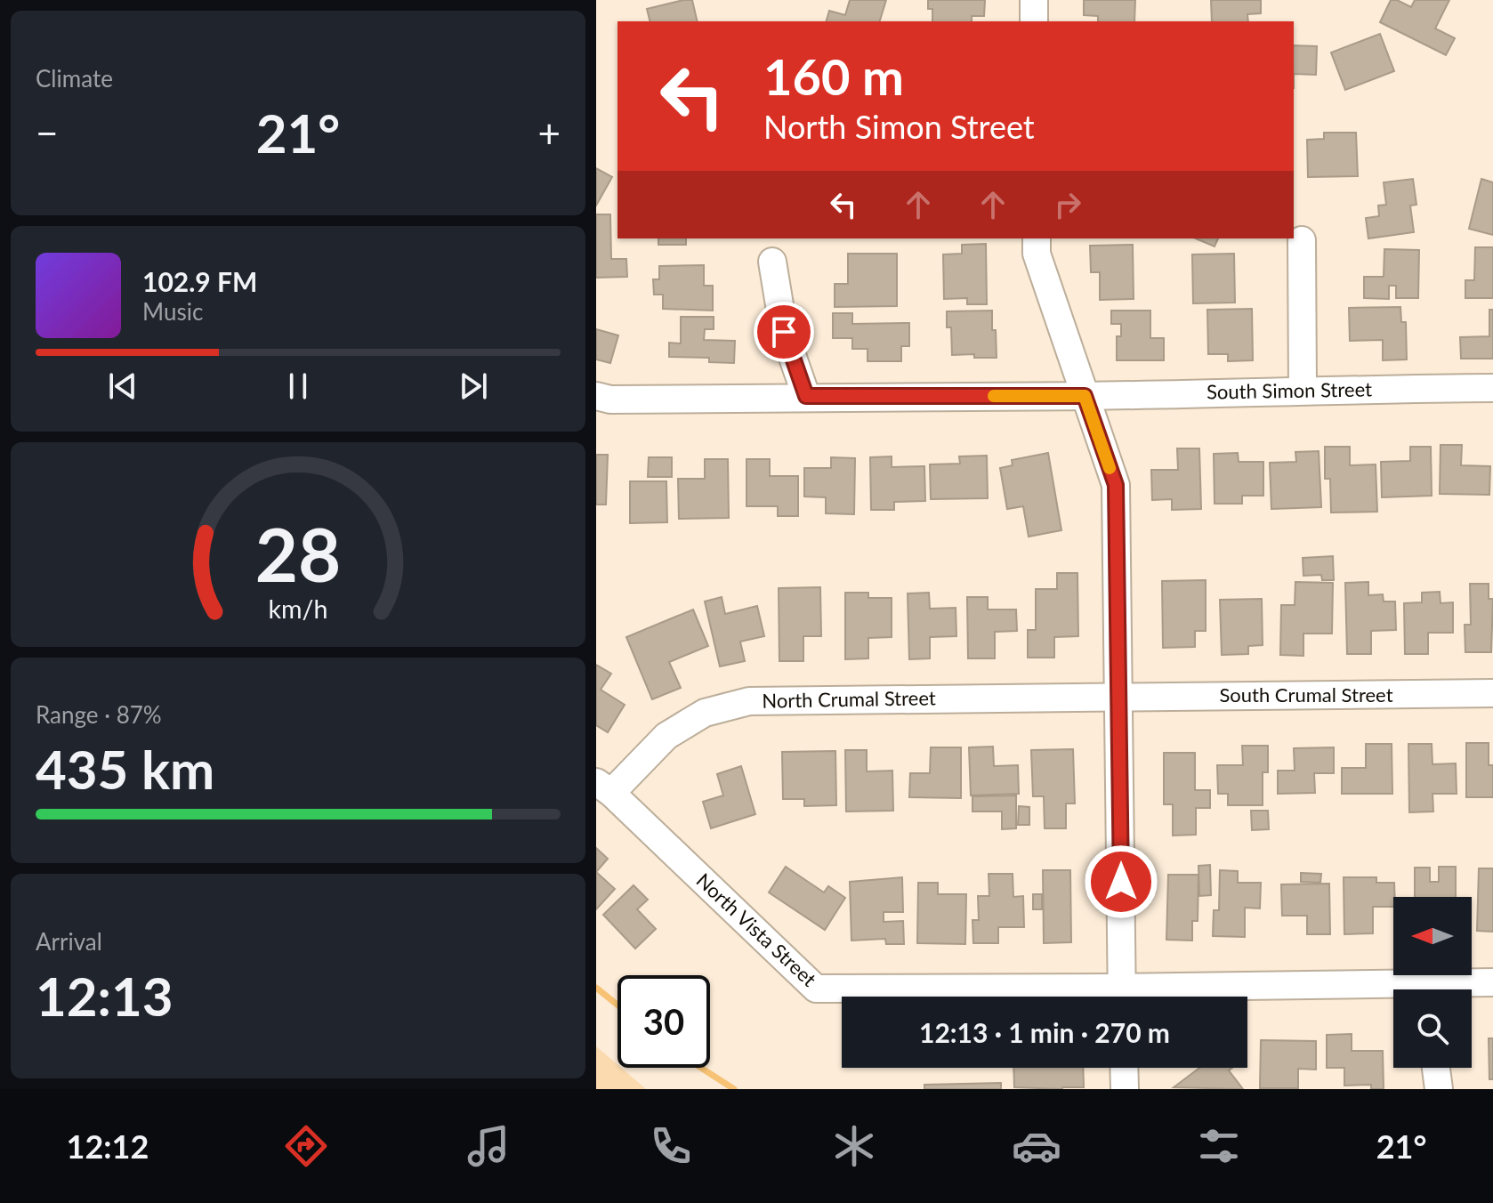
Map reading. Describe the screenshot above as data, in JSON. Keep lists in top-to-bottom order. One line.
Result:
{"streets":{"street":["South Simon Street","South Crumal Street","North Crumal Street","North Vista Street"]},"crossings":[["South Crumal Street","North Crumal Street"],["North Crumal Street","North Vista Street"]],"north":"left","page":{"tile":["Climate",["Range · 87%","435 km"],["Arrival","12:13"]],"turn":["160 m","North Simon Street"],"heat":["−","21°","+"],"song":["102.9 FM","Music"],"limit":"30","trip":"12:13 · 1 min · 270 m","tabs":["12:12","21°"],"gauge":["28","km/h"]}}
